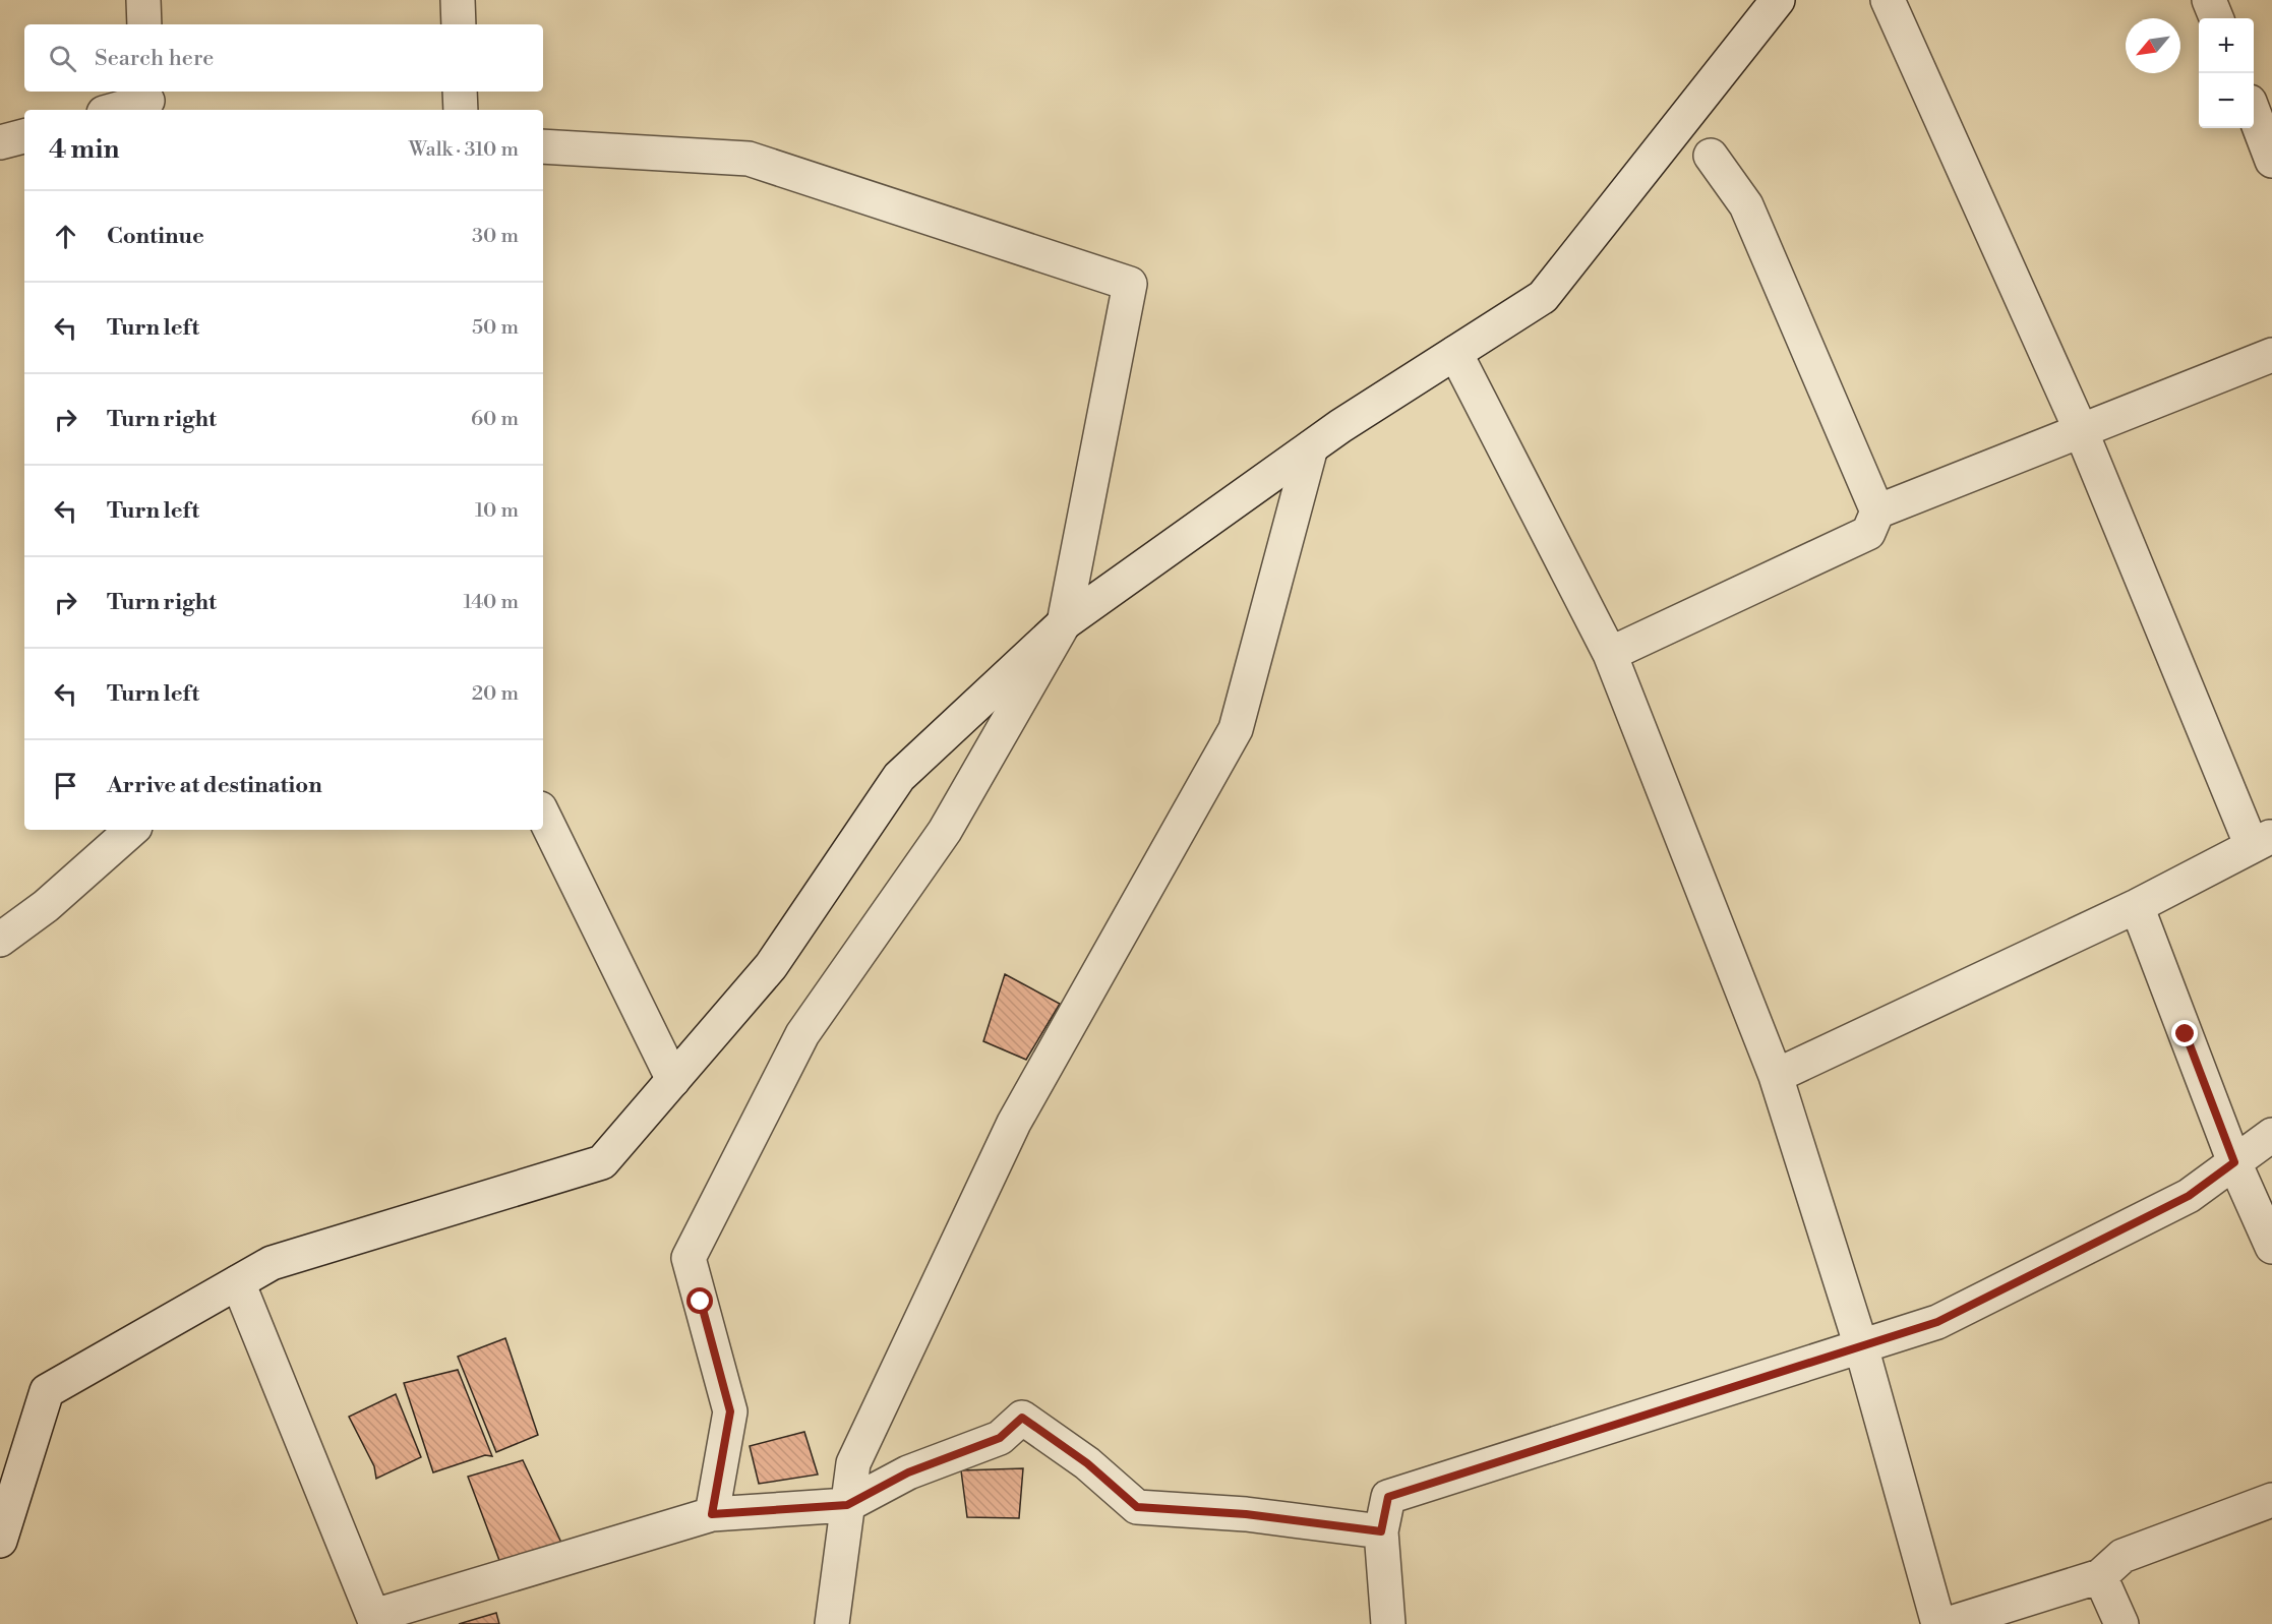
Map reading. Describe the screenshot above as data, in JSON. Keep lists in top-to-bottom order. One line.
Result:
{"north":"bottom left","page":{"map_buttons":["+","−"],"search":"Search here","heading":["4 min","Walk · 310 m"],"list":[["Continue","30 m"],["Turn left","50 m"],["Turn right","60 m"],["Turn left","10 m"],["Turn right","140 m"],["Turn left","20 m"],"Arrive at destination"]}}
